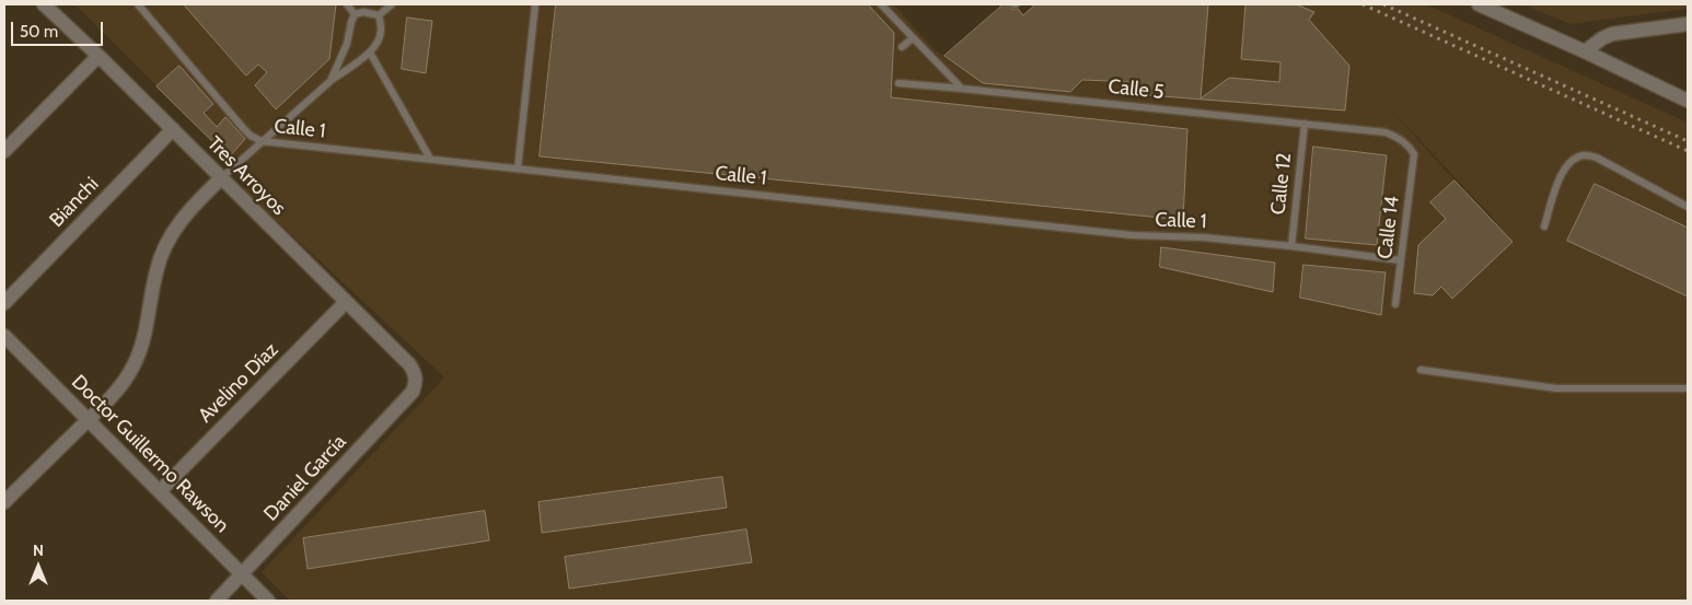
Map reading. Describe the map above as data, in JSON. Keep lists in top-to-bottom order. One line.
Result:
{"streets":{"street":["Tres Arroyos","Bianchi","Avelino Díaz","Doctor Guillermo Rawson","Daniel García"],"lane":["Calle 5","Calle 1","Calle 12","Calle 14"]},"crossings":[["Calle 5","Calle 12"],["Calle 5","Calle 14"],["Calle 1","Calle 12"],["Calle 1","Calle 14"],["Tres Arroyos","Bianchi"],["Tres Arroyos","Avelino Díaz"],["Tres Arroyos","Daniel García"],["Avelino Díaz","Doctor Guillermo Rawson"],["Doctor Guillermo Rawson","Daniel García"]],"scale_bar":"50 m","north":"top"}
